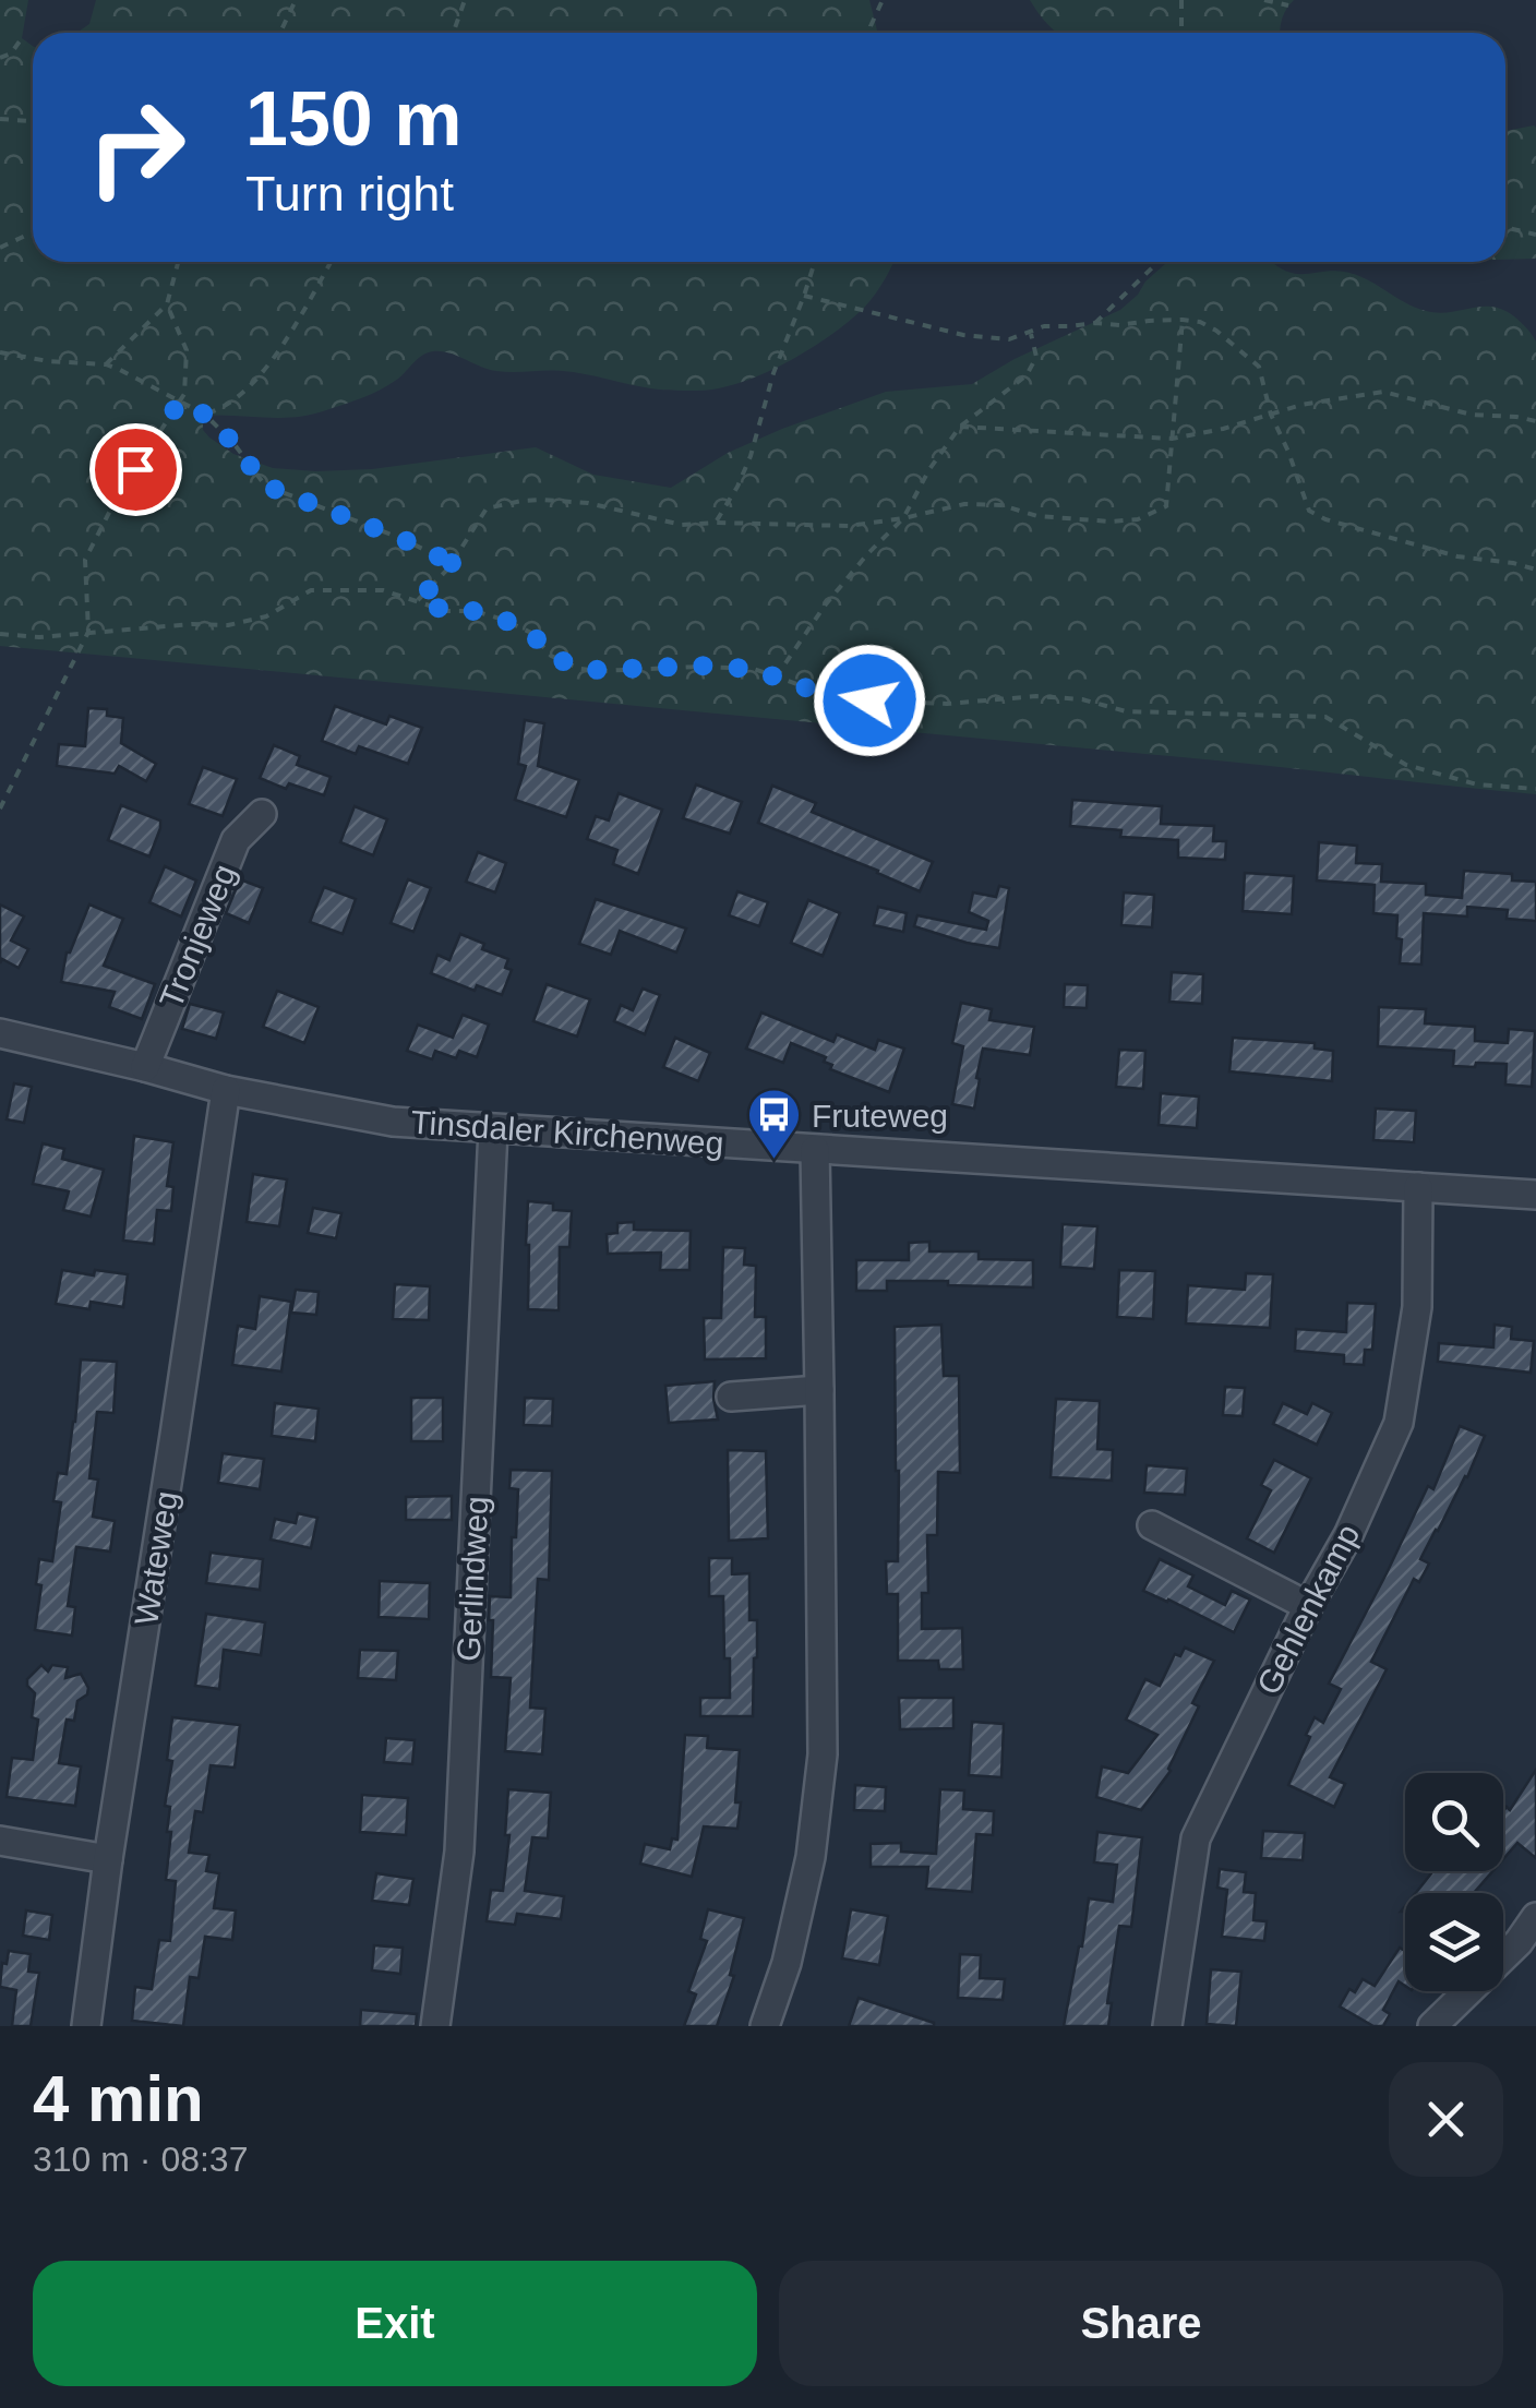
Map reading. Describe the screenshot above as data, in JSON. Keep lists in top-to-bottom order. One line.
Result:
{"streets":{"street":["Tronjeweg","Tinsdaler Kirchenweg","Wateweg","Gerlindweg","Gehlenkamp"]},"crossings":[["Tronjeweg","Tinsdaler Kirchenweg"],["Tinsdaler Kirchenweg","Wateweg"],["Tinsdaler Kirchenweg","Gerlindweg"],["Tinsdaler Kirchenweg","Gehlenkamp"]],"places":{"bus stop":["Fruteweg"]},"page":{"turn":["150 m","Turn right"],"heading":["4 min","310 m · 08:37"],"buttons":["Exit","Share"]}}
